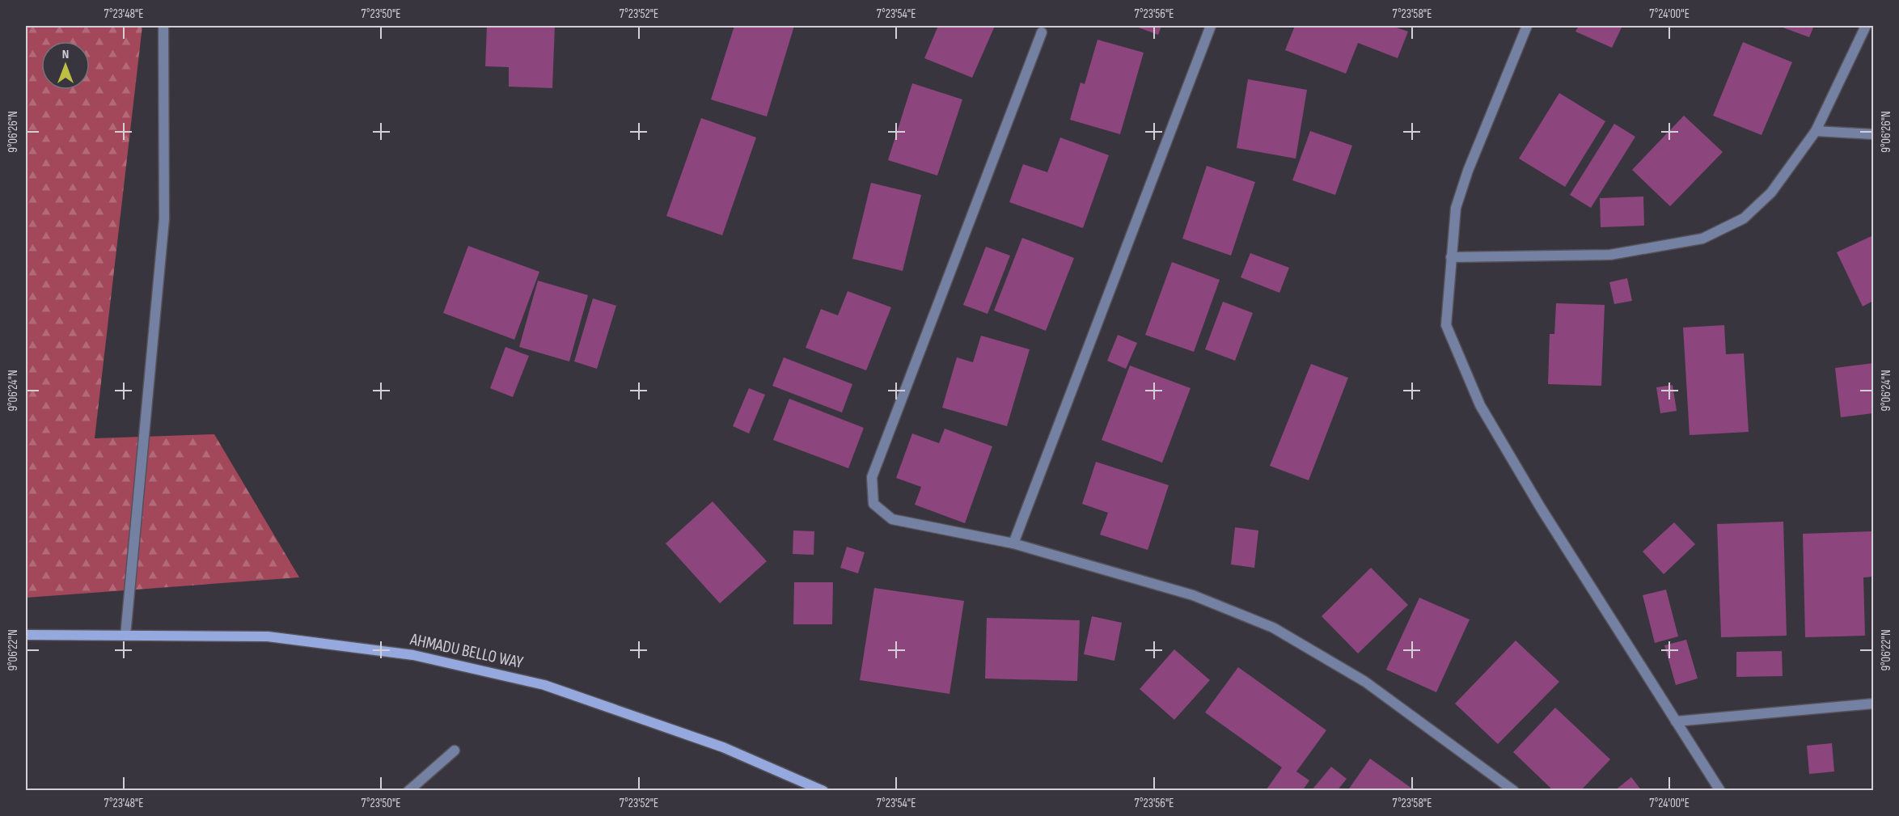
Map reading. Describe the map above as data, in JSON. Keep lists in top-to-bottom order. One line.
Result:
{"streets":{"street":["AHMADU BELLO WAY"]},"north":"top","coordinates":["7°23'48\"E","7°23'50\"E","7°23'52\"E","7°23'54\"E","7°23'56\"E","7°23'58\"E","7°24'00\"E","9°06'26\"N","9°06'24\"N","9°06'22\"N"]}
